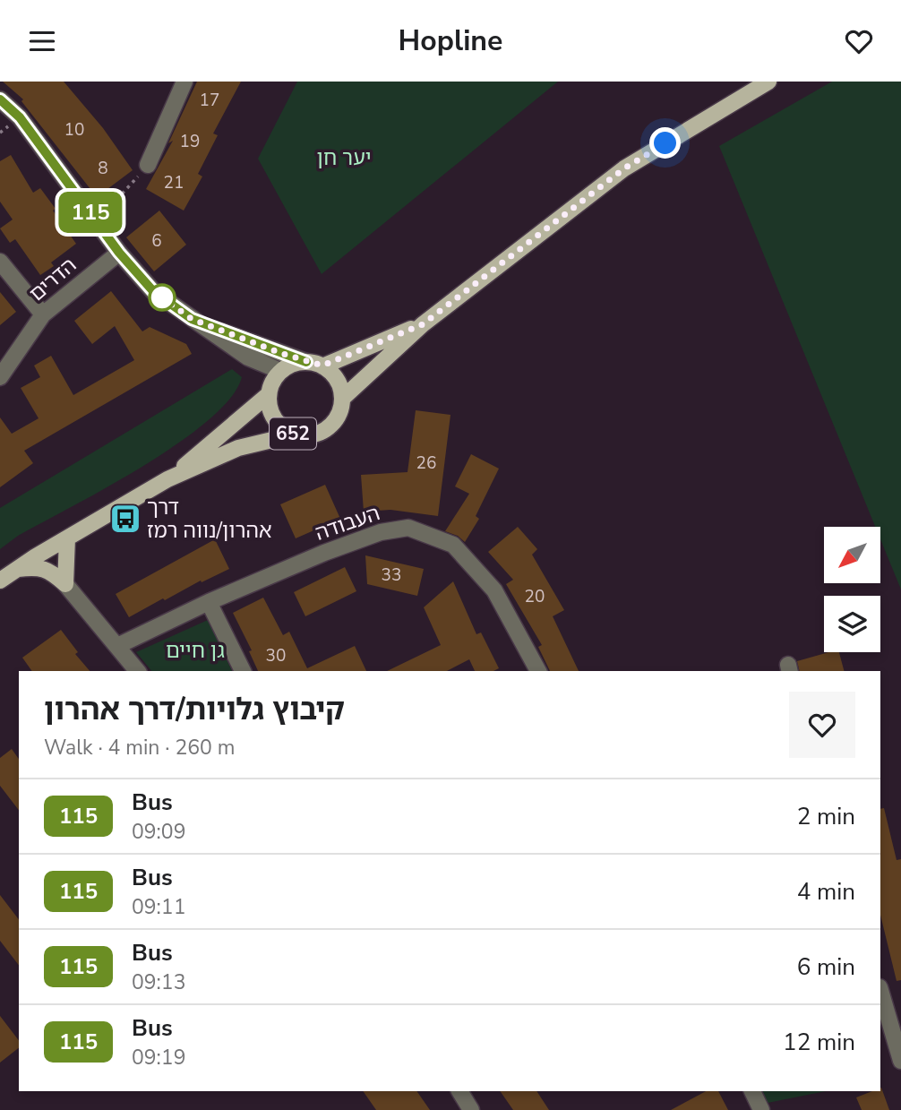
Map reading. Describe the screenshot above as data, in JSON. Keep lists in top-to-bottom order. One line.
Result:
{"streets":{"main road":["652"],"street":["הדרים","העבודה"]},"parks":["יער חן","גן חיים"],"places":{"bus stop":["דרך אהרון/נווה רמז"]},"lines":["bus line 115"],"house_numbers":["17","10","19","8","21","6","26","33","20","30"],"north":"bottom left","page":{"header":"Hopline","on_map":"115","heading":["קיבוץ גלויות/דרך אהרון","Walk · 4 min · 260 m"],"list":[{"mark":"115","name":"Bus","note":"09:09","value":"2 min"},{"mark":"115","name":"Bus","note":"09:11","value":"4 min"},{"mark":"115","name":"Bus","note":"09:13","value":"6 min"},{"mark":"115","name":"Bus","note":"09:19","value":"12 min"}]}}
